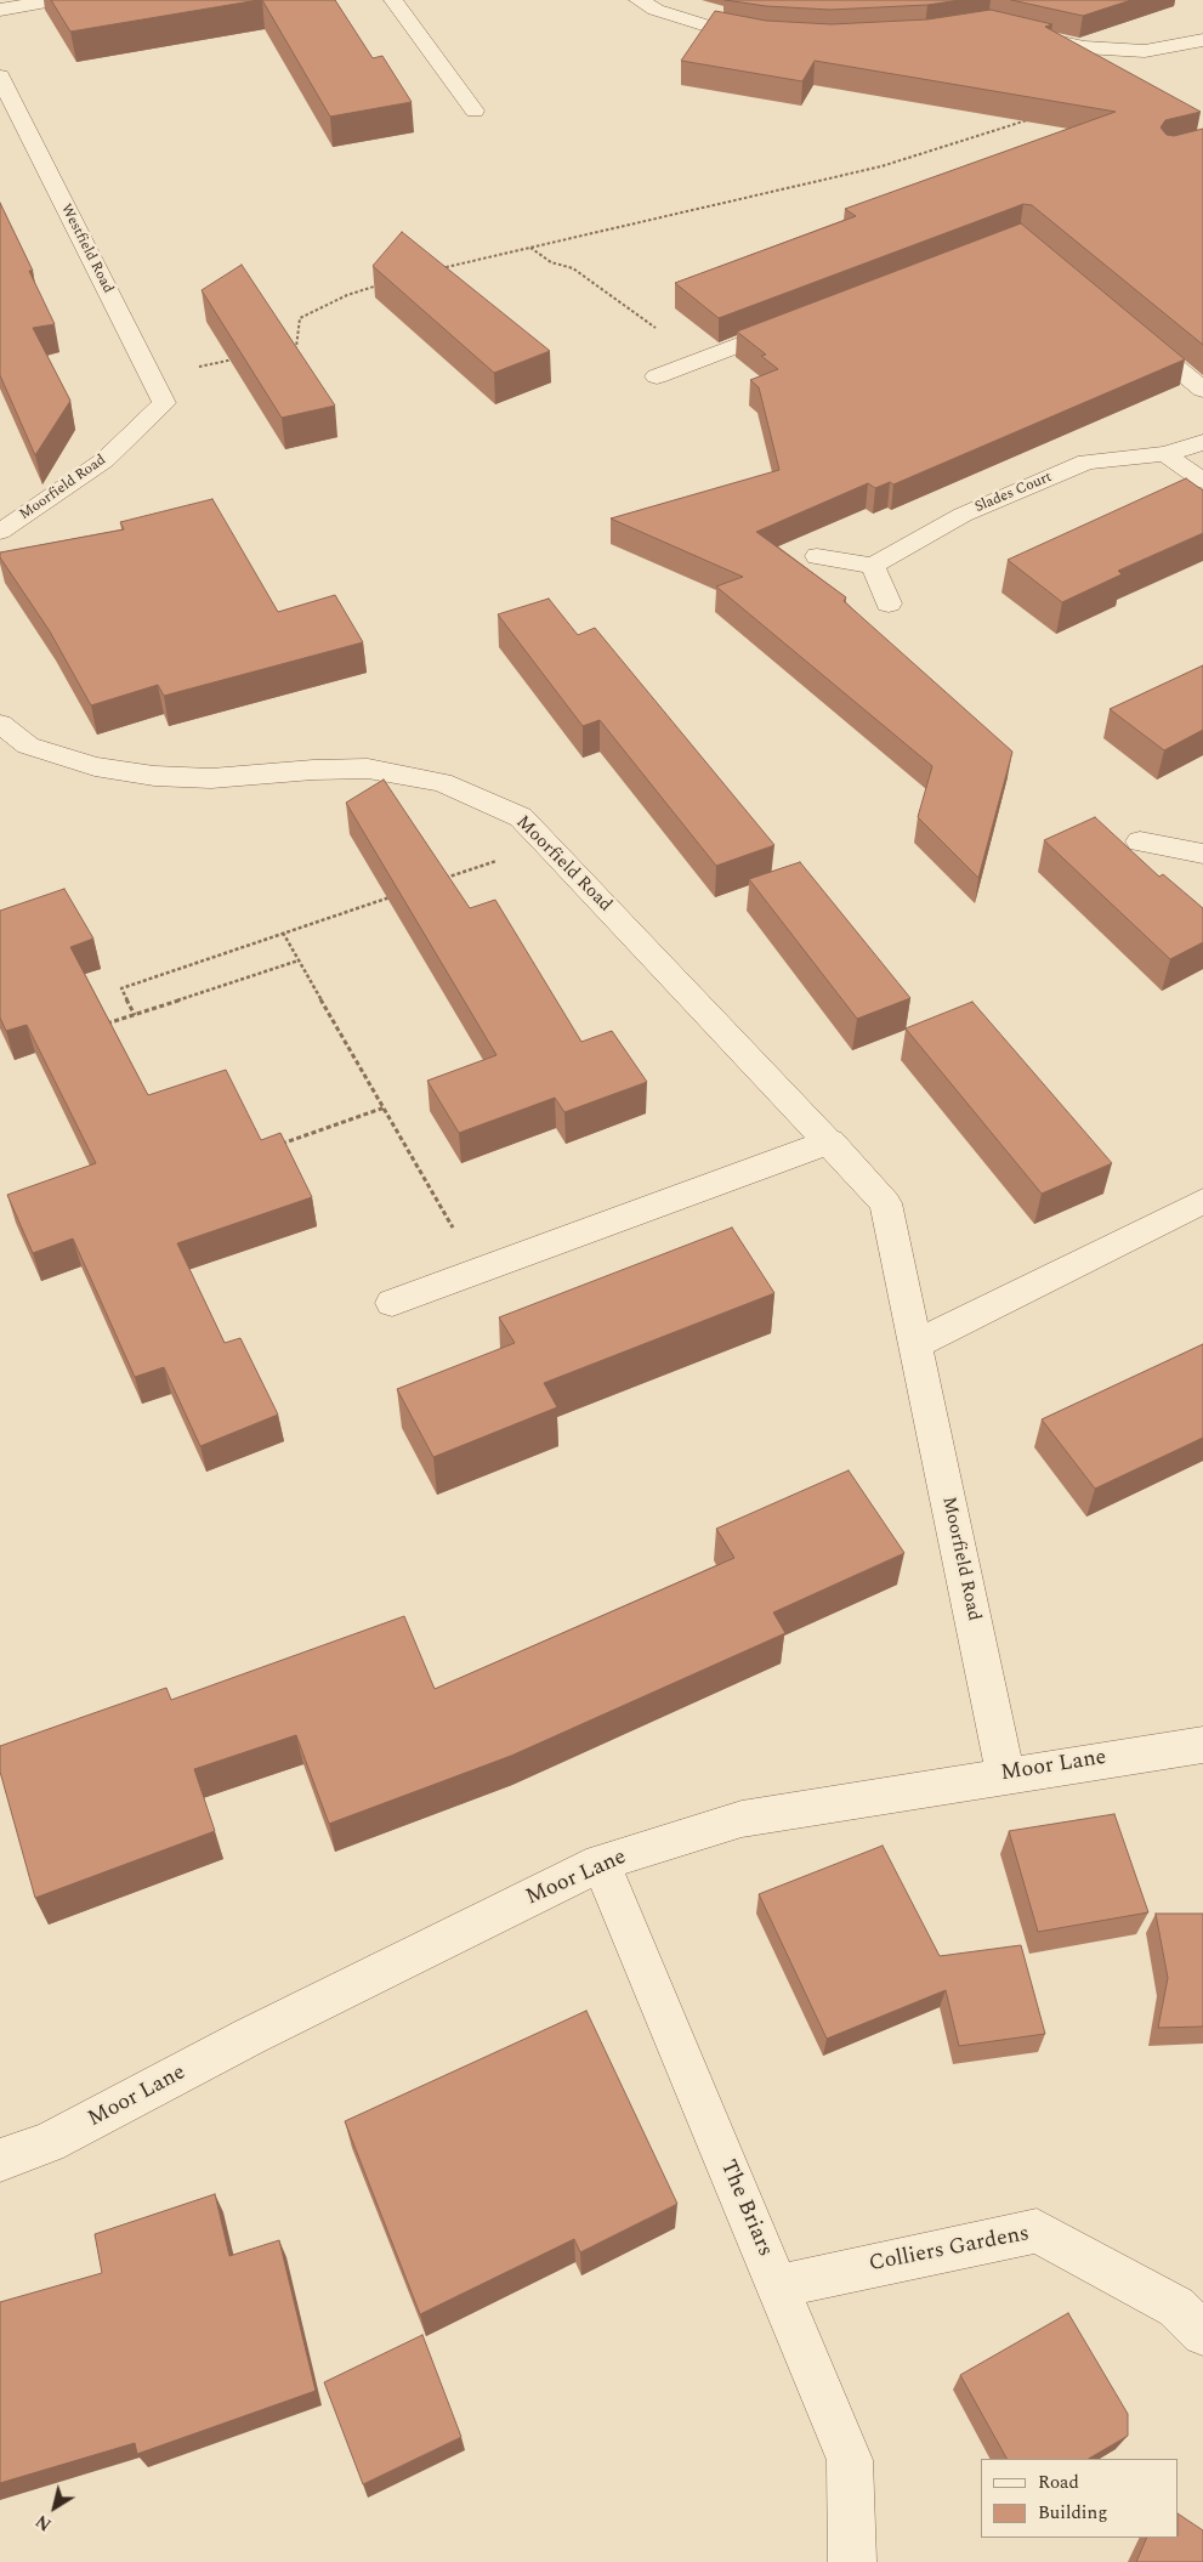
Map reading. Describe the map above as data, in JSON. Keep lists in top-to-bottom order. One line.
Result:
{"streets":{"street":["Westfield Road","Moorfield Road","Slades Court","Moor Lane","The Briars","Colliers Gardens"]},"crossings":[["Westfield Road","Moorfield Road"],["Moorfield Road","Moor Lane"],["Moor Lane","The Briars"],["The Briars","Colliers Gardens"]],"legend":["Road","Building"],"north":"bottom left"}
